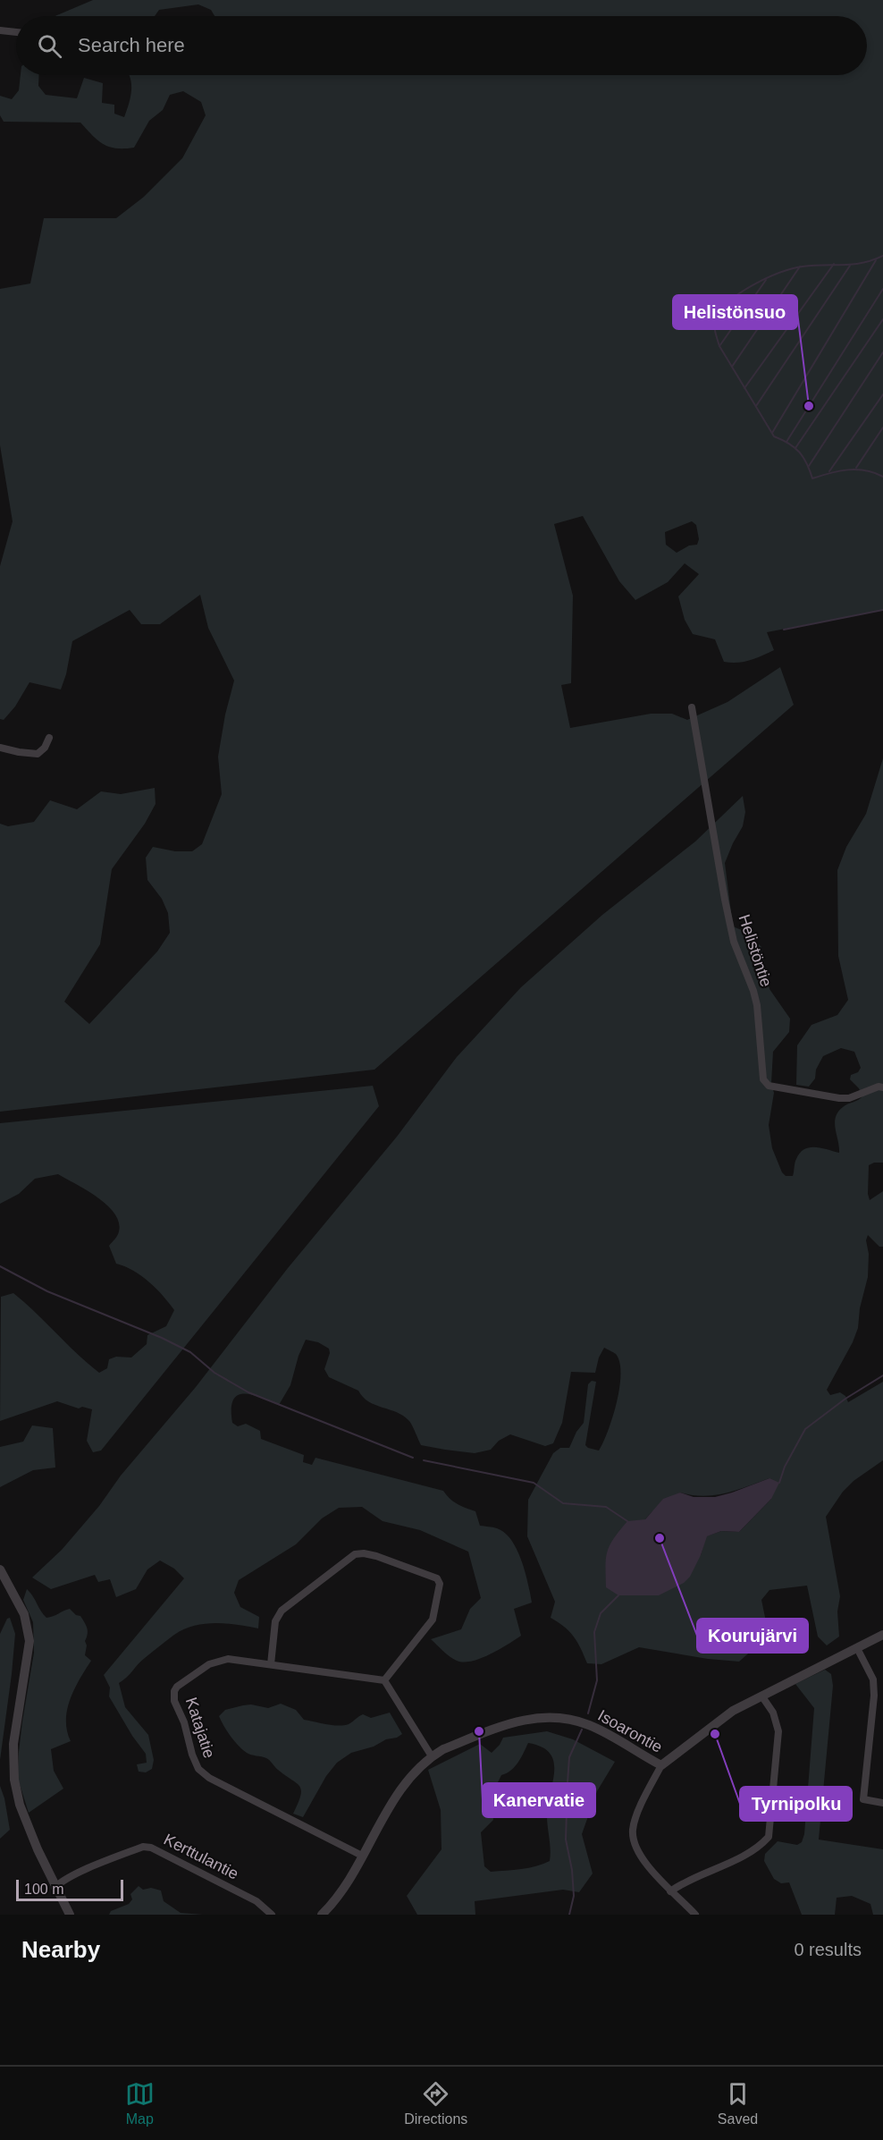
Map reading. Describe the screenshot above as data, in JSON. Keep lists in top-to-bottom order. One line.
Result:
{"streets":{"street":["Helistöntie","Katajatie","Isoarontie","Kerttulantie"]},"crossings":[["Katajatie","Isoarontie"]],"places":["Helistönsuo","Kourujärvi","Kanervatie","Tyrnipolku"],"scale_bar":"100 m","page":{"search":"Search here","scale":"100 m","heading":["Nearby","0 results"],"nav":["Map","Directions","Saved"]}}
